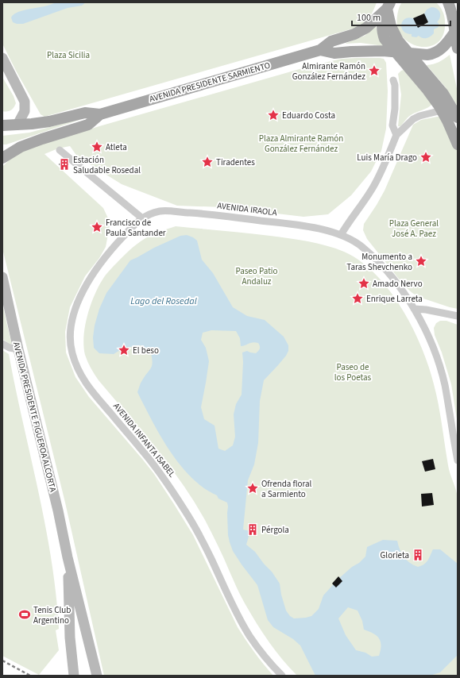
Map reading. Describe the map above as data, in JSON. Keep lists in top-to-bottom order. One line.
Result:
{"streets":{"main road":["AVENIDA PRESIDENTE SARMIENTO","AVENIDA PRESIDENTE FIGUEROA ALCORTA"],"street":["AVENIDA IRAOLA","AVENIDA INFANTA ISABEL"]},"crossings":[["AVENIDA IRAOLA","AVENIDA INFANTA ISABEL"]],"water":["Lago del Rosedal"],"parks":["Plaza Sicilia","Plaza Almirante Ramón González Fernández","Plaza General José A. Paez","Paseo Patio Andaluz","Paseo de los Poetas"],"places":{"place":["Almirante Ramón González Fernández","Eduardo Costa","Atleta","Luis María Drago","Tiradentes","Francisco de Paula Santander","Monumento a Taras Shevchenko","Amado Nervo","Enrique Larreta","El beso","Ofrenda floral a Sarmiento"],"building":["Estación Saludable Rosedal","Pérgola","Glorieta"],"sports":["Tenis Club Argentino"]},"scale_bar":"100 m"}
